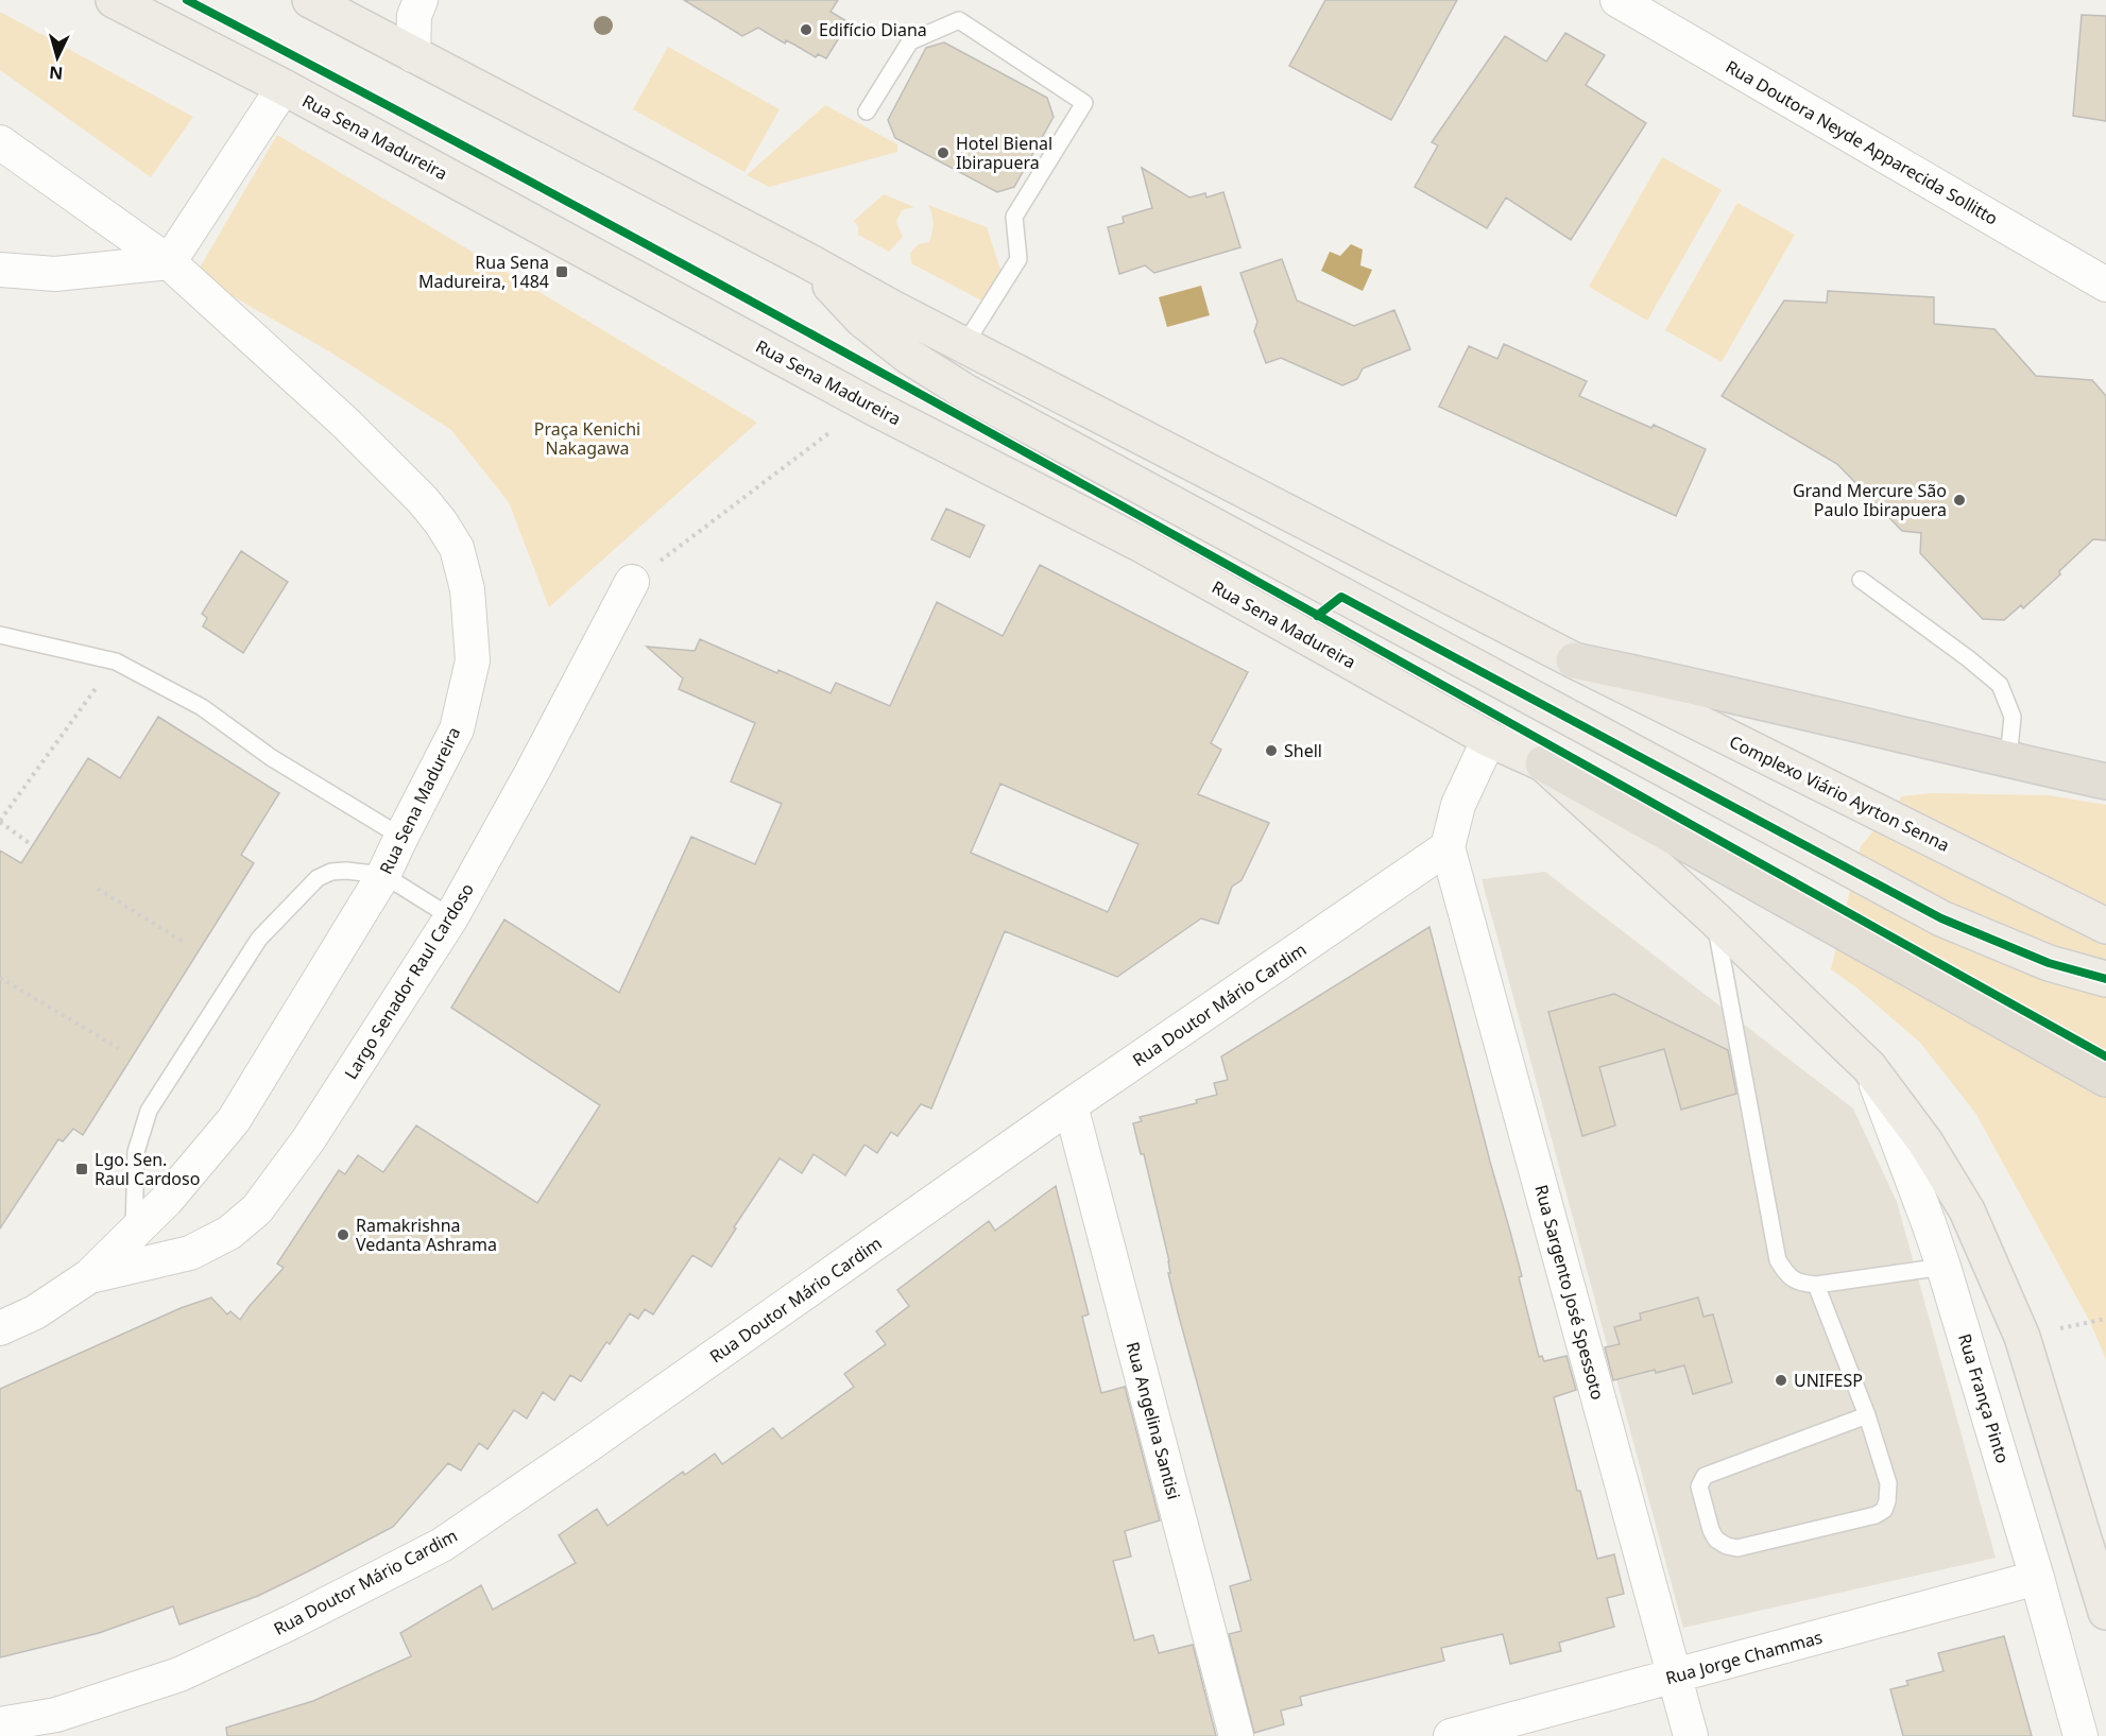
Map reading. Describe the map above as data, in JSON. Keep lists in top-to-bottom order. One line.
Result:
{"streets":{"main road":["Rua Sena Madureira","Complexo Viário Ayrton Senna"],"street":["Rua Doutora Neyde Apparecida Sollitto","Largo Senador Raul Cardoso","Rua Doutor Mário Cardim","Rua Sargento José Spessoto","Rua França Pinto","Rua Angelina Santisi","Rua Jorge Chammas"]},"crossings":[["Rua Sena Madureira","Largo Senador Raul Cardoso"],["Rua Sena Madureira","Rua França Pinto"],["Rua Doutor Mário Cardim","Rua Sargento José Spessoto"],["Rua Doutor Mário Cardim","Rua Angelina Santisi"],["Rua Sargento José Spessoto","Rua Jorge Chammas"],["Rua França Pinto","Rua Jorge Chammas"]],"parks":["Praça Kenichi Nakagawa"],"places":{"other":["Edifício Diana","Hotel Bienal Ibirapuera","Grand Mercure São Paulo Ibirapuera","Shell","Ramakrishna Vedanta Ashrama","UNIFESP"],"transit":["Rua Sena Madureira, 1484","Lgo. Sen. Raul Cardoso"]},"north":"bottom"}
